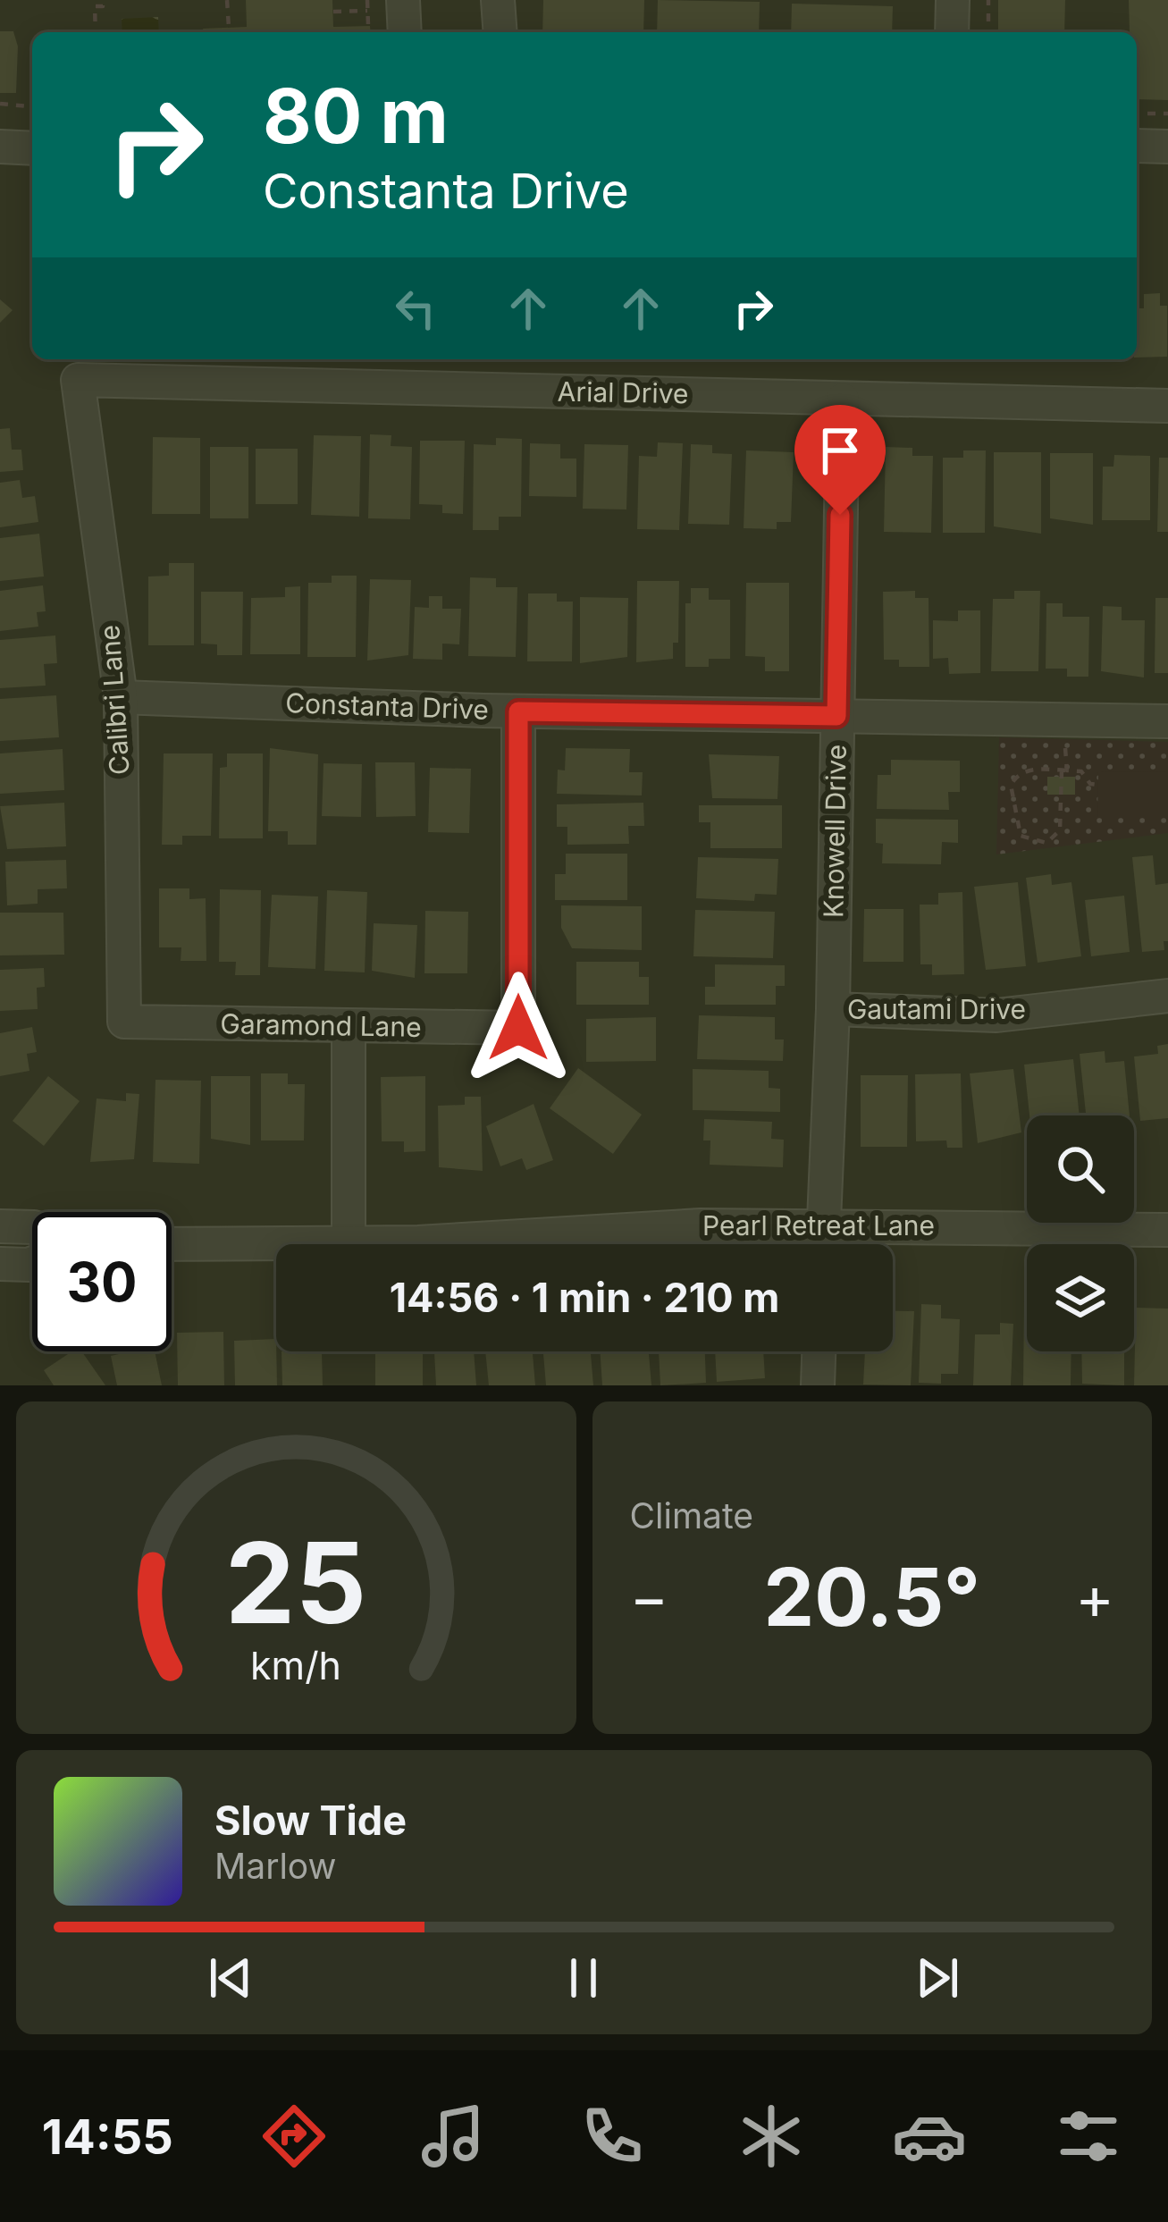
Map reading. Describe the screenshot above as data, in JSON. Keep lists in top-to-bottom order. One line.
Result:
{"streets":{"street":["Arial Drive","Calibri Lane","Constanta Drive","Knowell Drive","Gautami Drive","Garamond Lane","Pearl Retreat Lane"]},"crossings":[["Arial Drive","Calibri Lane"],["Arial Drive","Knowell Drive"],["Calibri Lane","Constanta Drive"],["Calibri Lane","Garamond Lane"],["Constanta Drive","Knowell Drive"],["Constanta Drive","Garamond Lane"],["Knowell Drive","Gautami Drive"],["Knowell Drive","Pearl Retreat Lane"]],"page":{"turn":["80 m","Constanta Drive"],"limit":"30","trip":"14:56 · 1 min · 210 m","tile":"Climate","heat":["−","20.5°","+"],"song":["Slow Tide","Marlow"],"tabs":"14:55","gauge":["25","km/h"]}}
